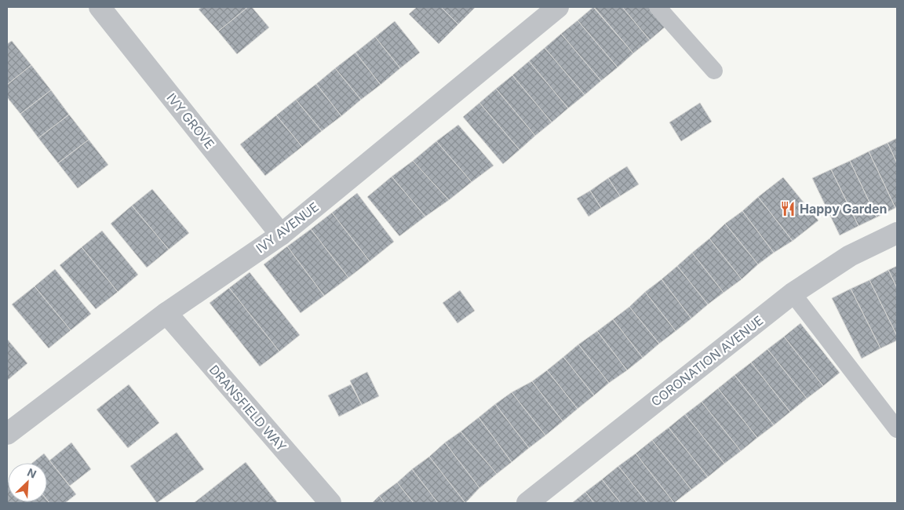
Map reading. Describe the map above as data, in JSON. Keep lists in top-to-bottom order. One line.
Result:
{"streets":{"street":["IVY GROVE","IVY AVENUE","CORONATION AVENUE","DRANSFIELD WAY"]},"crossings":[["IVY GROVE","IVY AVENUE"],["IVY AVENUE","DRANSFIELD WAY"]],"places":{"restaurant":["Happy Garden"]},"north":"top right"}
